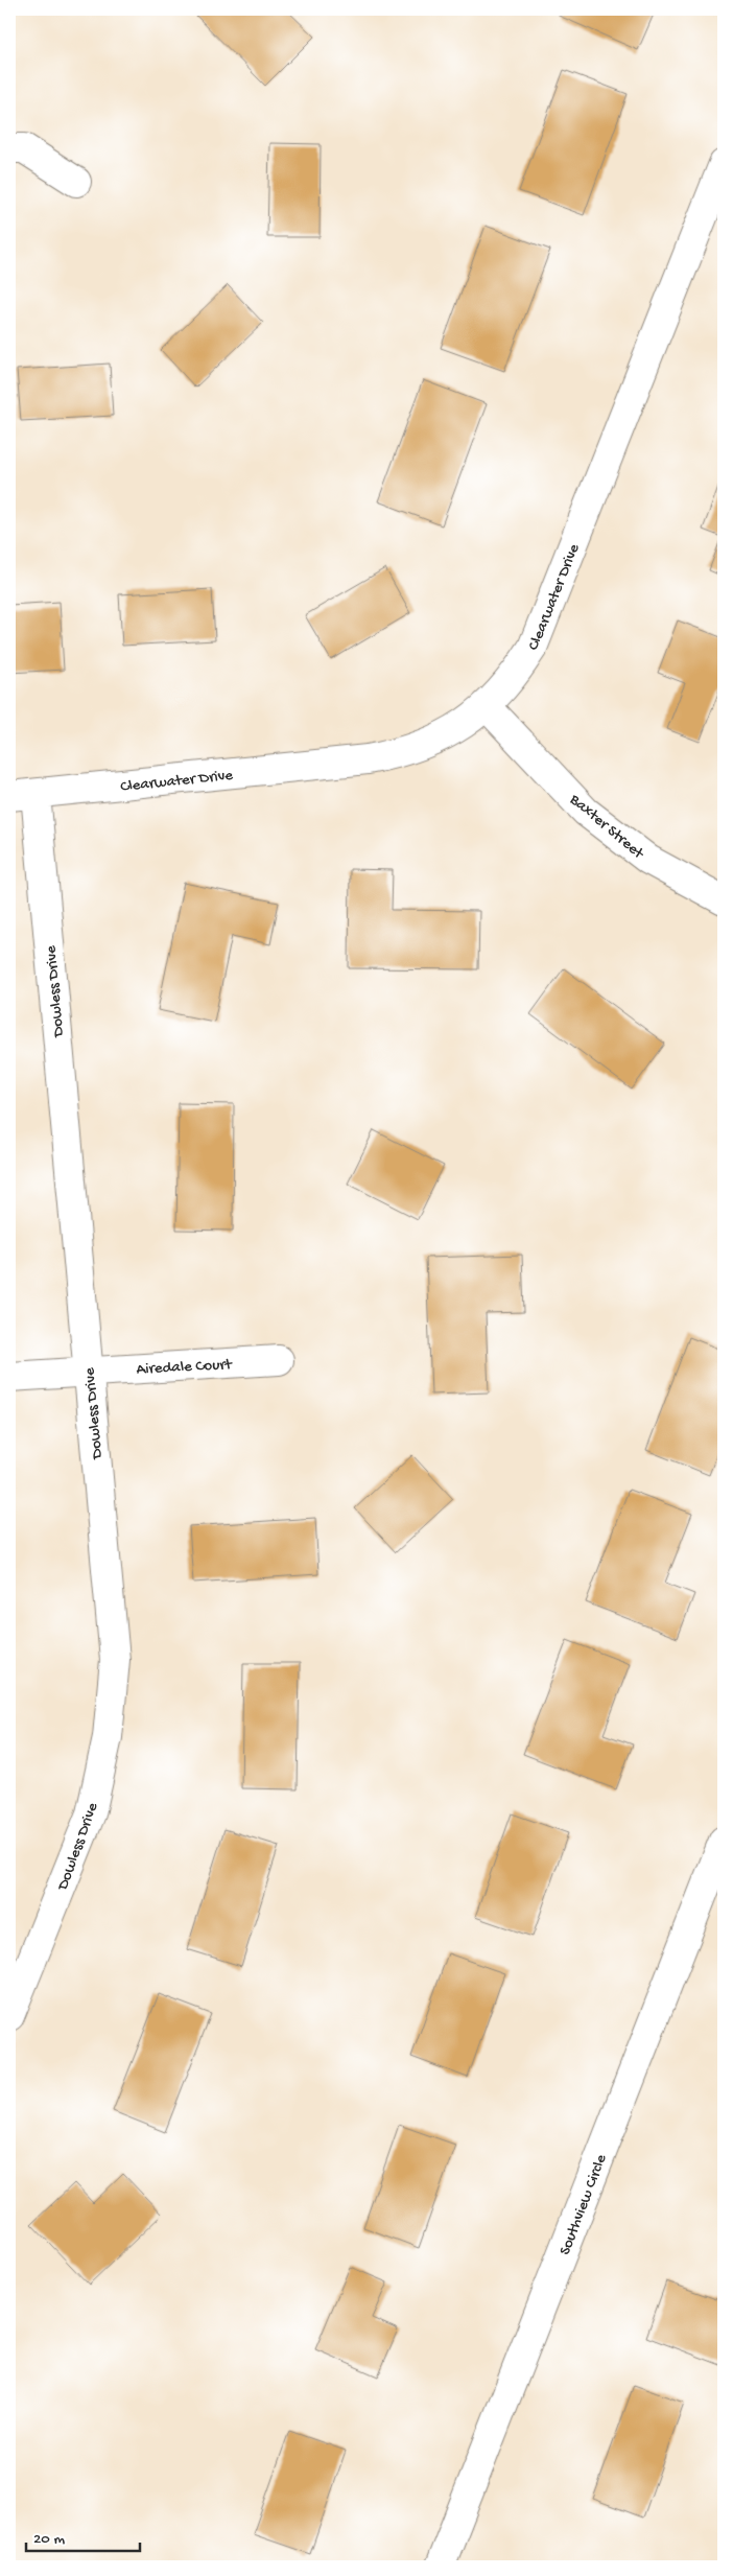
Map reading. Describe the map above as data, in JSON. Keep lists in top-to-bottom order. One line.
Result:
{"streets":{"street":["Clearwater Drive","Baxter Street","Dowless Drive","Airedale Court","Southview Circle"]},"crossings":[["Clearwater Drive","Baxter Street"],["Clearwater Drive","Dowless Drive"],["Dowless Drive","Airedale Court"]],"scale_bar":"20 m"}
